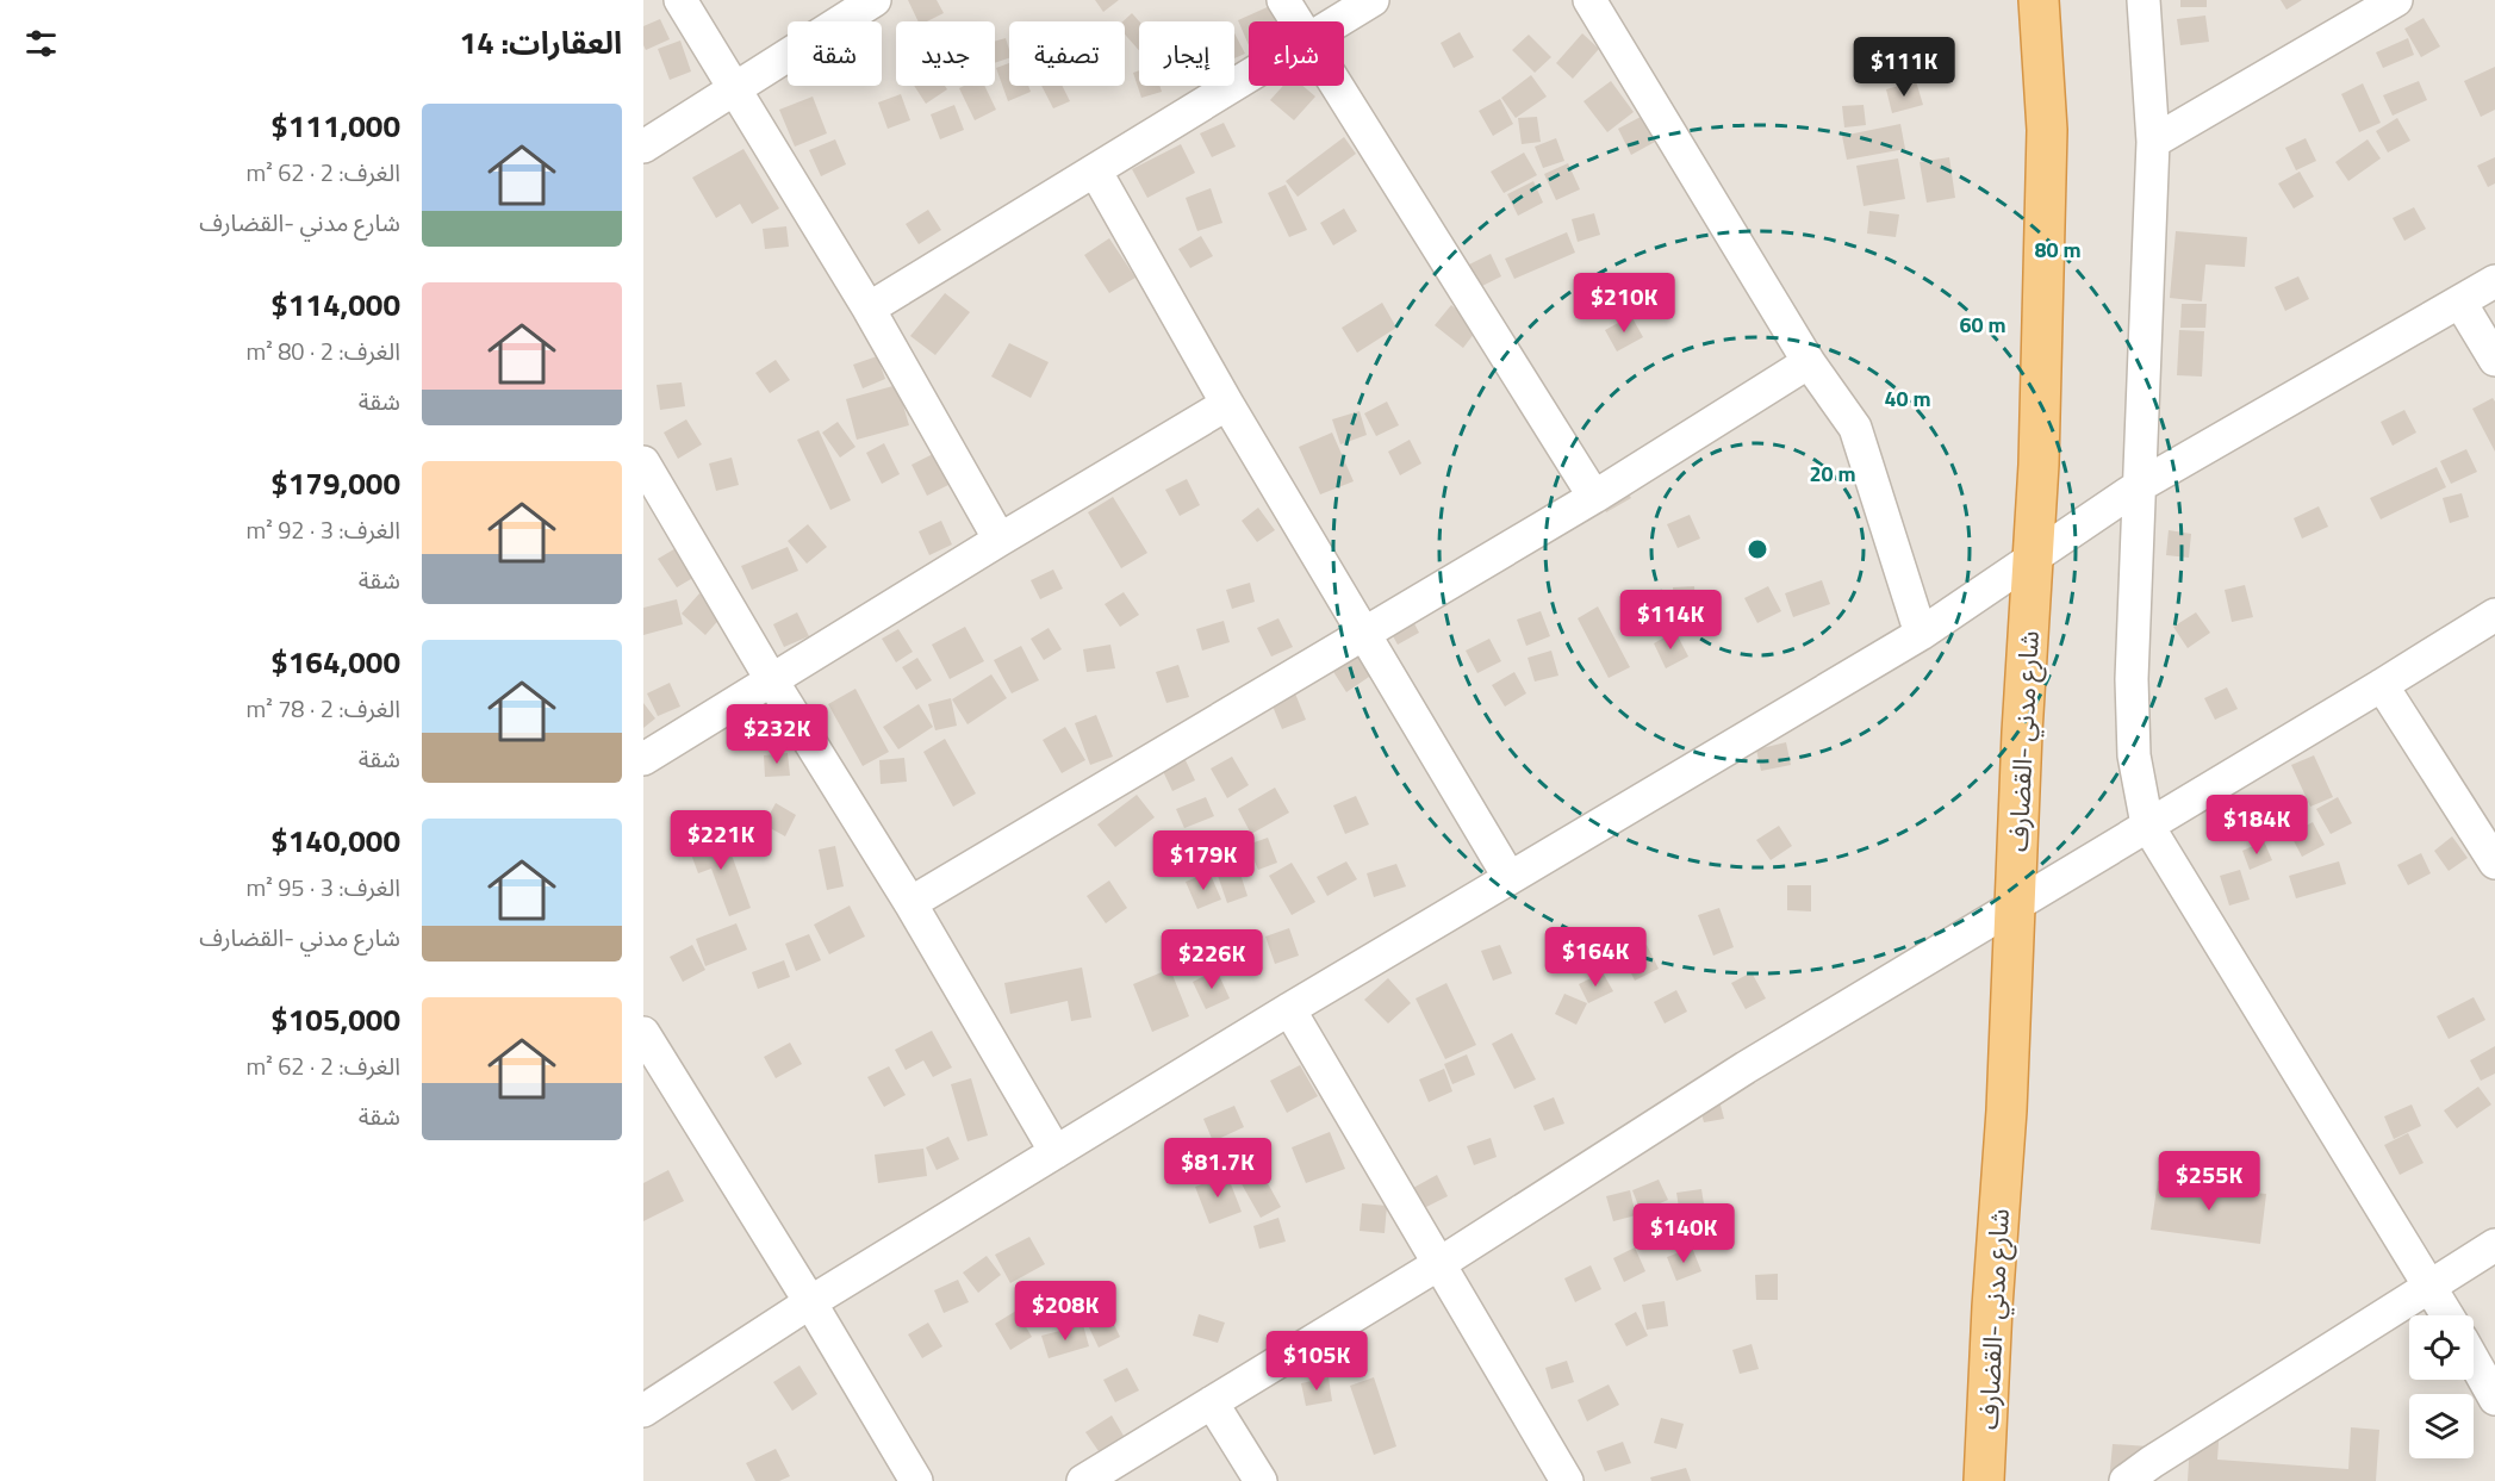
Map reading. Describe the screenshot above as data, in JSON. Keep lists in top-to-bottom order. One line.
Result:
{"streets":{"highway":["شارع مدني -القضارف"]},"page":{"heading":"العقارات: 14","chip":["شراء","إيجار","تصفية","جديد","شقة"],"price":["$111K","$210K","$114K","$232K","$184K","$221K","$179K","$164K","$226K","$81.7K","$255K","$140K","$208K","$105K"],"list":[{"name":"$111,000","note":"الغرف: 2 · 62 m² · شارع مدني -القضارف"},{"name":"$114,000","note":"الغرف: 2 · 80 m² · شقة"},{"name":"$179,000","note":"الغرف: 3 · 92 m² · شقة"},{"name":"$164,000","note":"الغرف: 2 · 78 m² · شقة"},{"name":"$140,000","note":"الغرف: 3 · 95 m² · شارع مدني -القضارف"},{"name":"$105,000","note":"الغرف: 2 · 62 m² · شقة"}]},"rings":["80 m","60 m","40 m","20 m"]}
